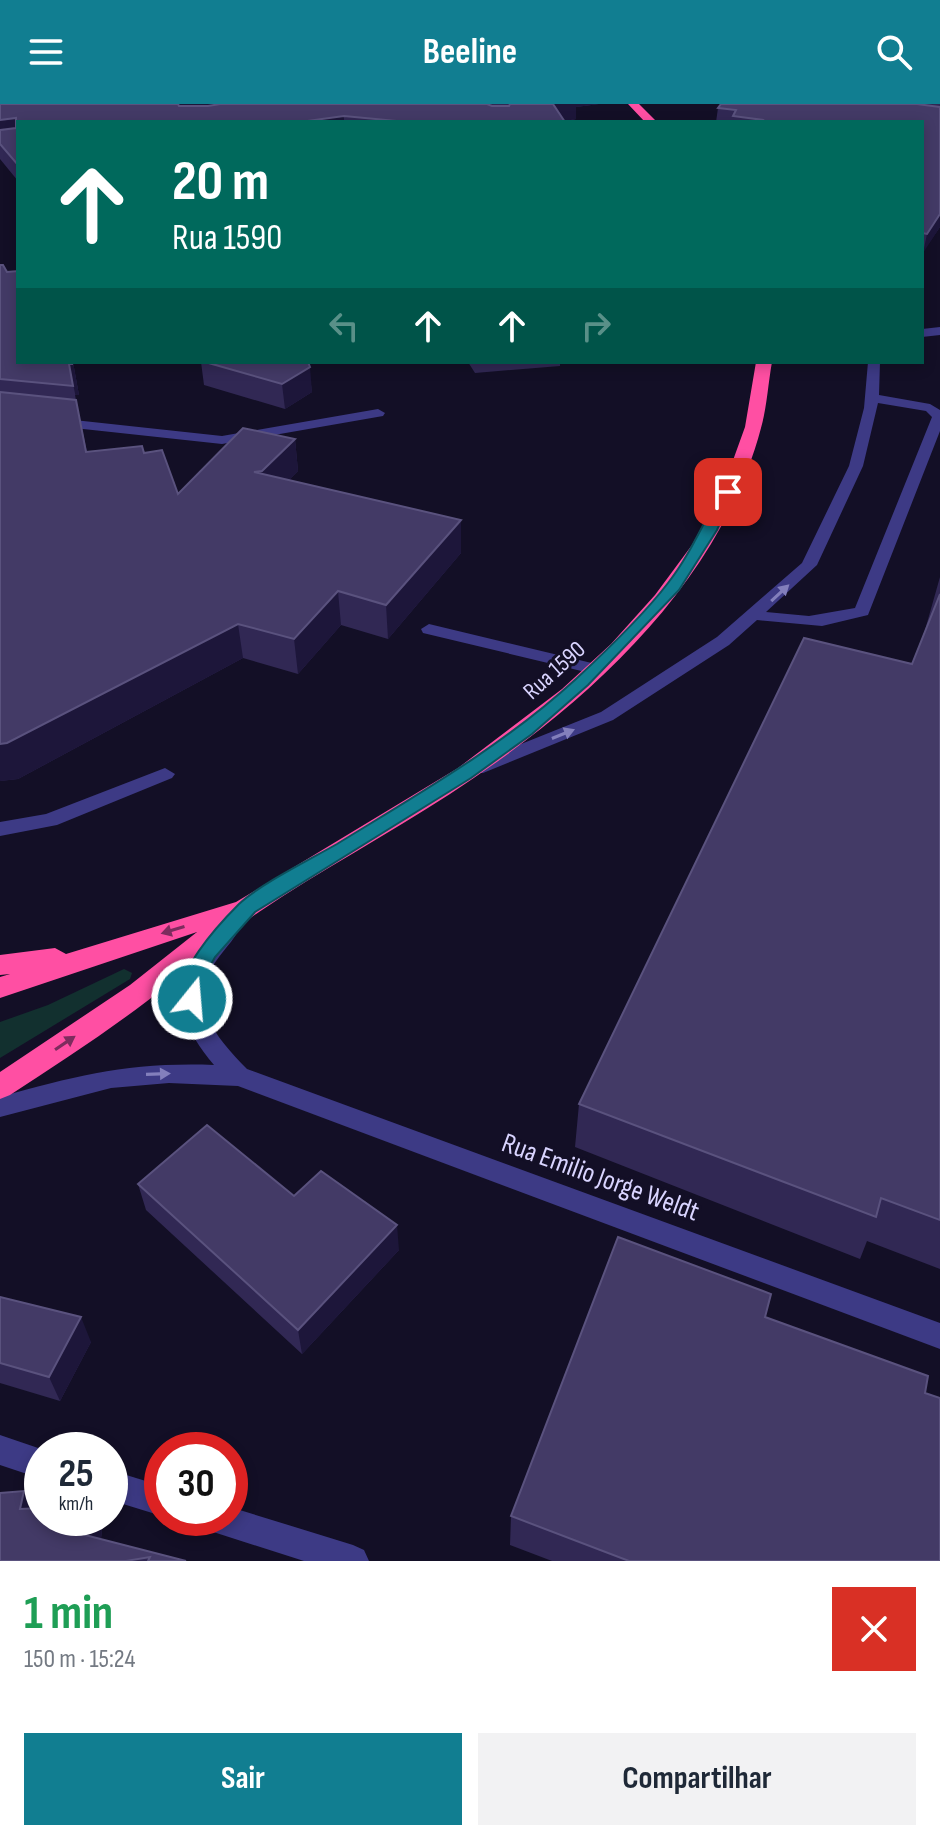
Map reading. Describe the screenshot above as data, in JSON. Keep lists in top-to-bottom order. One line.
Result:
{"streets":{"highway":["Rua 1590"],"street":["Rua Emilio Jorge Weldt"]},"crossings":[["Rua 1590","Rua Emilio Jorge Weldt"]],"page":{"header":"Beeline","turn":["20 m","Rua 1590"],"speed":"25 km/h","limit":"30","heading":["1 min","150 m · 15:24"],"buttons":["Sair","Compartilhar"]}}
